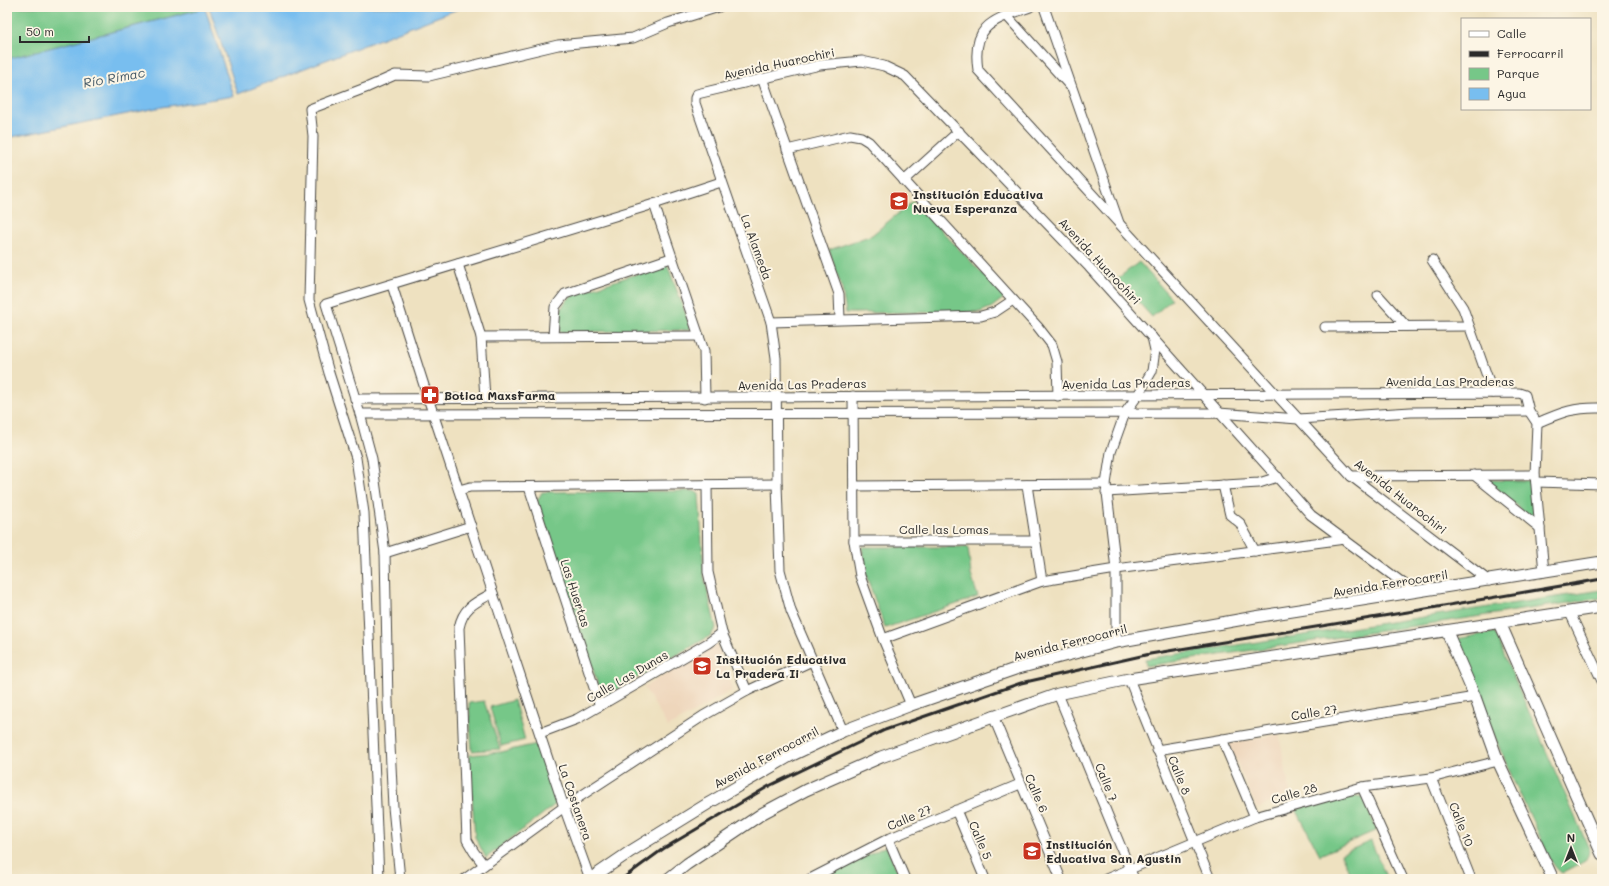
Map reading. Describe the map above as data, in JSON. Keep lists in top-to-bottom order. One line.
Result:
{"streets":{"street":["Avenida Huarochiri","La Alameda","Avenida Las Praderas","Calle las Lomas","Avenida Ferrocarril","Las Huertas","Calle Las Dunas","Calle 27","Calle 8","Calle 7","Calle 6","Calle 28","La Costanera","Calle 10","Calle 5"]},"crossings":[["Avenida Huarochiri","La Alameda"],["Avenida Huarochiri","Avenida Las Praderas"],["Avenida Huarochiri","Avenida Ferrocarril"],["La Alameda","Avenida Las Praderas"],["La Alameda","Avenida Ferrocarril"],["Avenida Las Praderas","La Costanera"],["Avenida Ferrocarril","La Costanera"],["Las Huertas","Calle Las Dunas"],["Calle Las Dunas","La Costanera"],["Calle 27","Calle 8"],["Calle 27","Calle 6"],["Calle 27","Calle 5"],["Calle 8","Calle 28"],["Calle 7","Calle 28"],["Calle 28","Calle 10"]],"water":["Río Rímac"],"places":{"school or university":["Institución Educativa Nueva Esperanza","Institución Educativa La Pradera Ii","Institución Educativa San Agustin"],"pharmacy":["Botica MaxsFarma"]},"legend":["Calle","Ferrocarril","Parque","Agua"],"scale_bar":"50 m","north":"top"}
